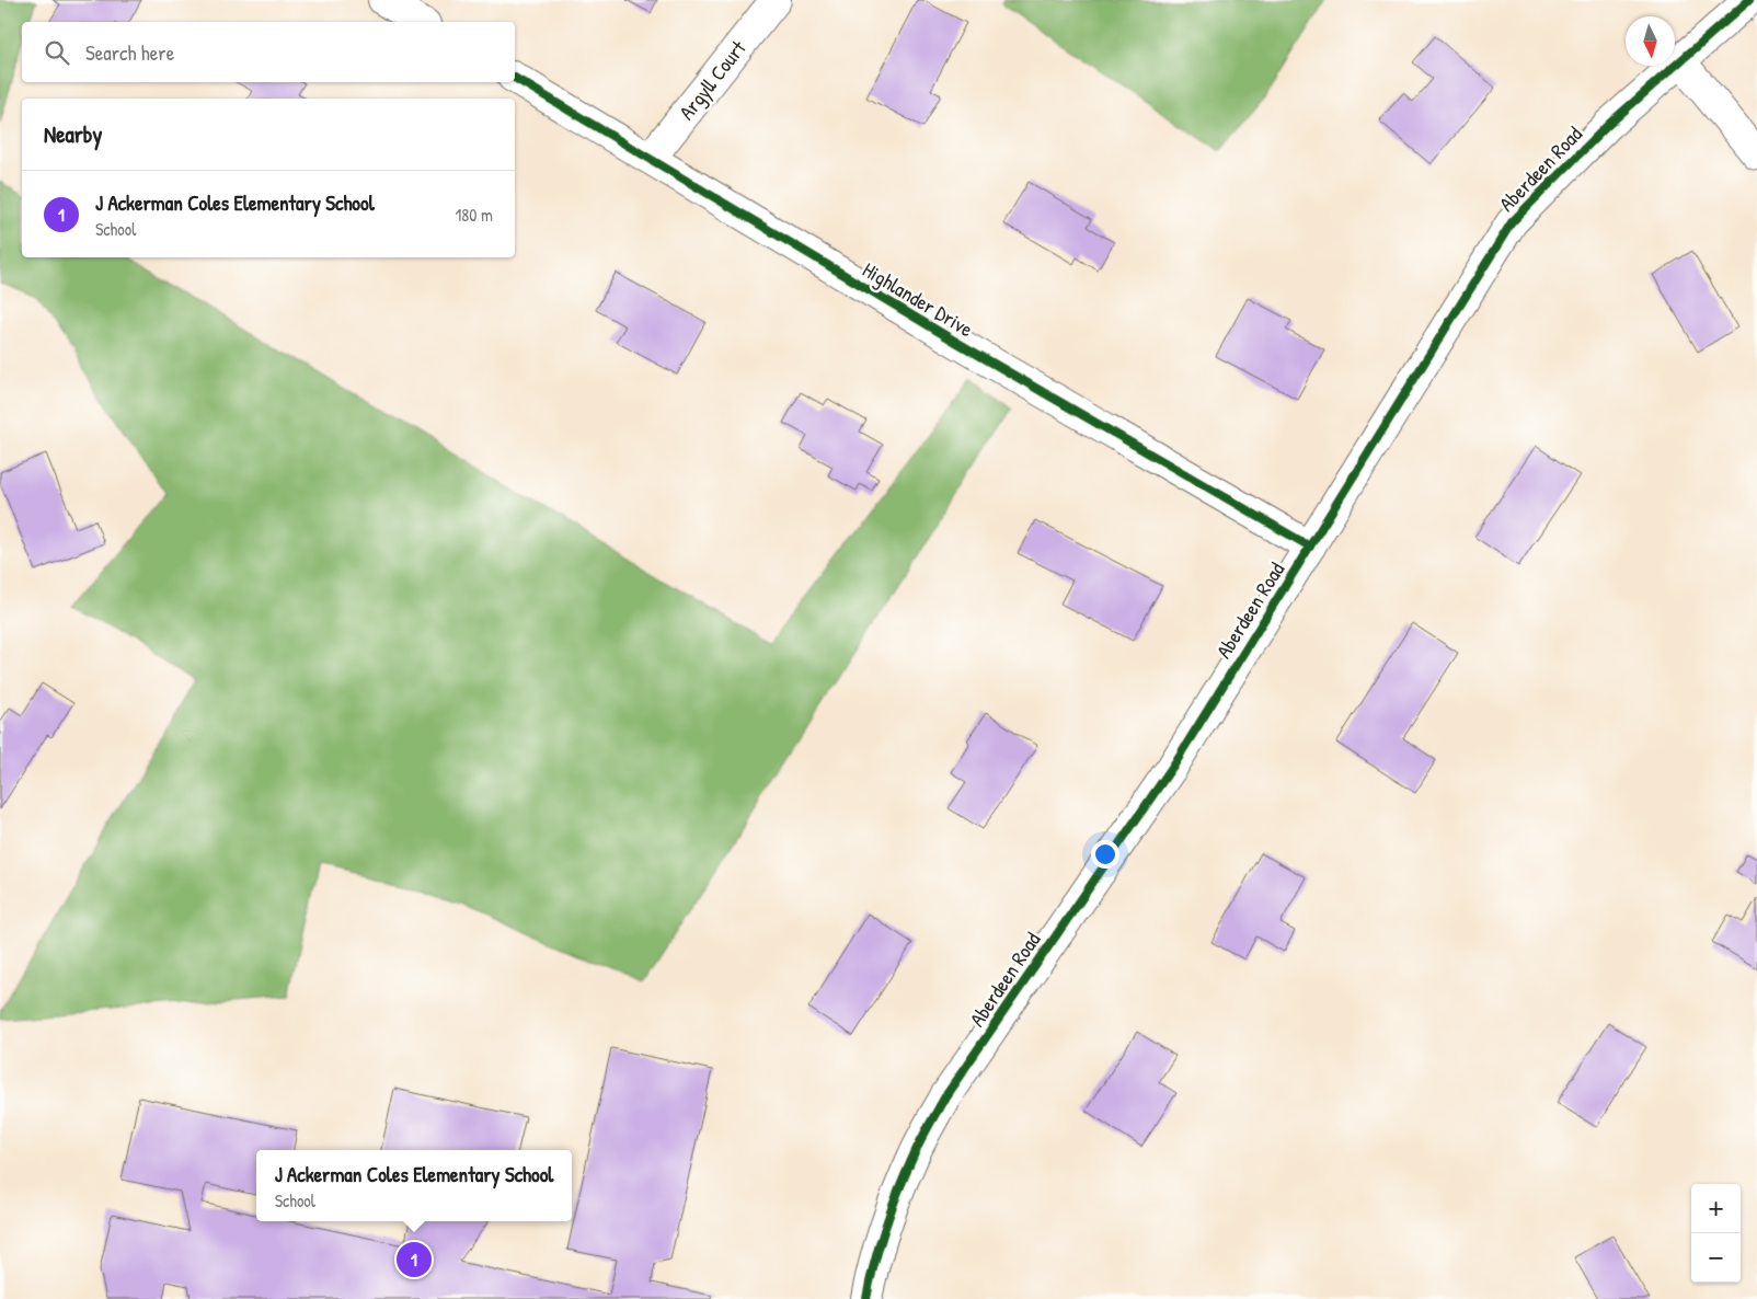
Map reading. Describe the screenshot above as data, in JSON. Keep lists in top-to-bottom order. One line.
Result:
{"streets":{"street":["Argyll Court","Aberdeen Road","Highlander Drive"]},"crossings":[["Argyll Court","Highlander Drive"],["Aberdeen Road","Highlander Drive"]],"north":"bottom","page":{"search":"Search here","heading":"Nearby","list":[{"mark":"1","name":"J Ackerman Coles Elementary School","note":"School","value":"180 m"}],"popup":["J Ackerman Coles Elementary School","School"],"map_buttons":["+","−"],"pins":"1"}}
